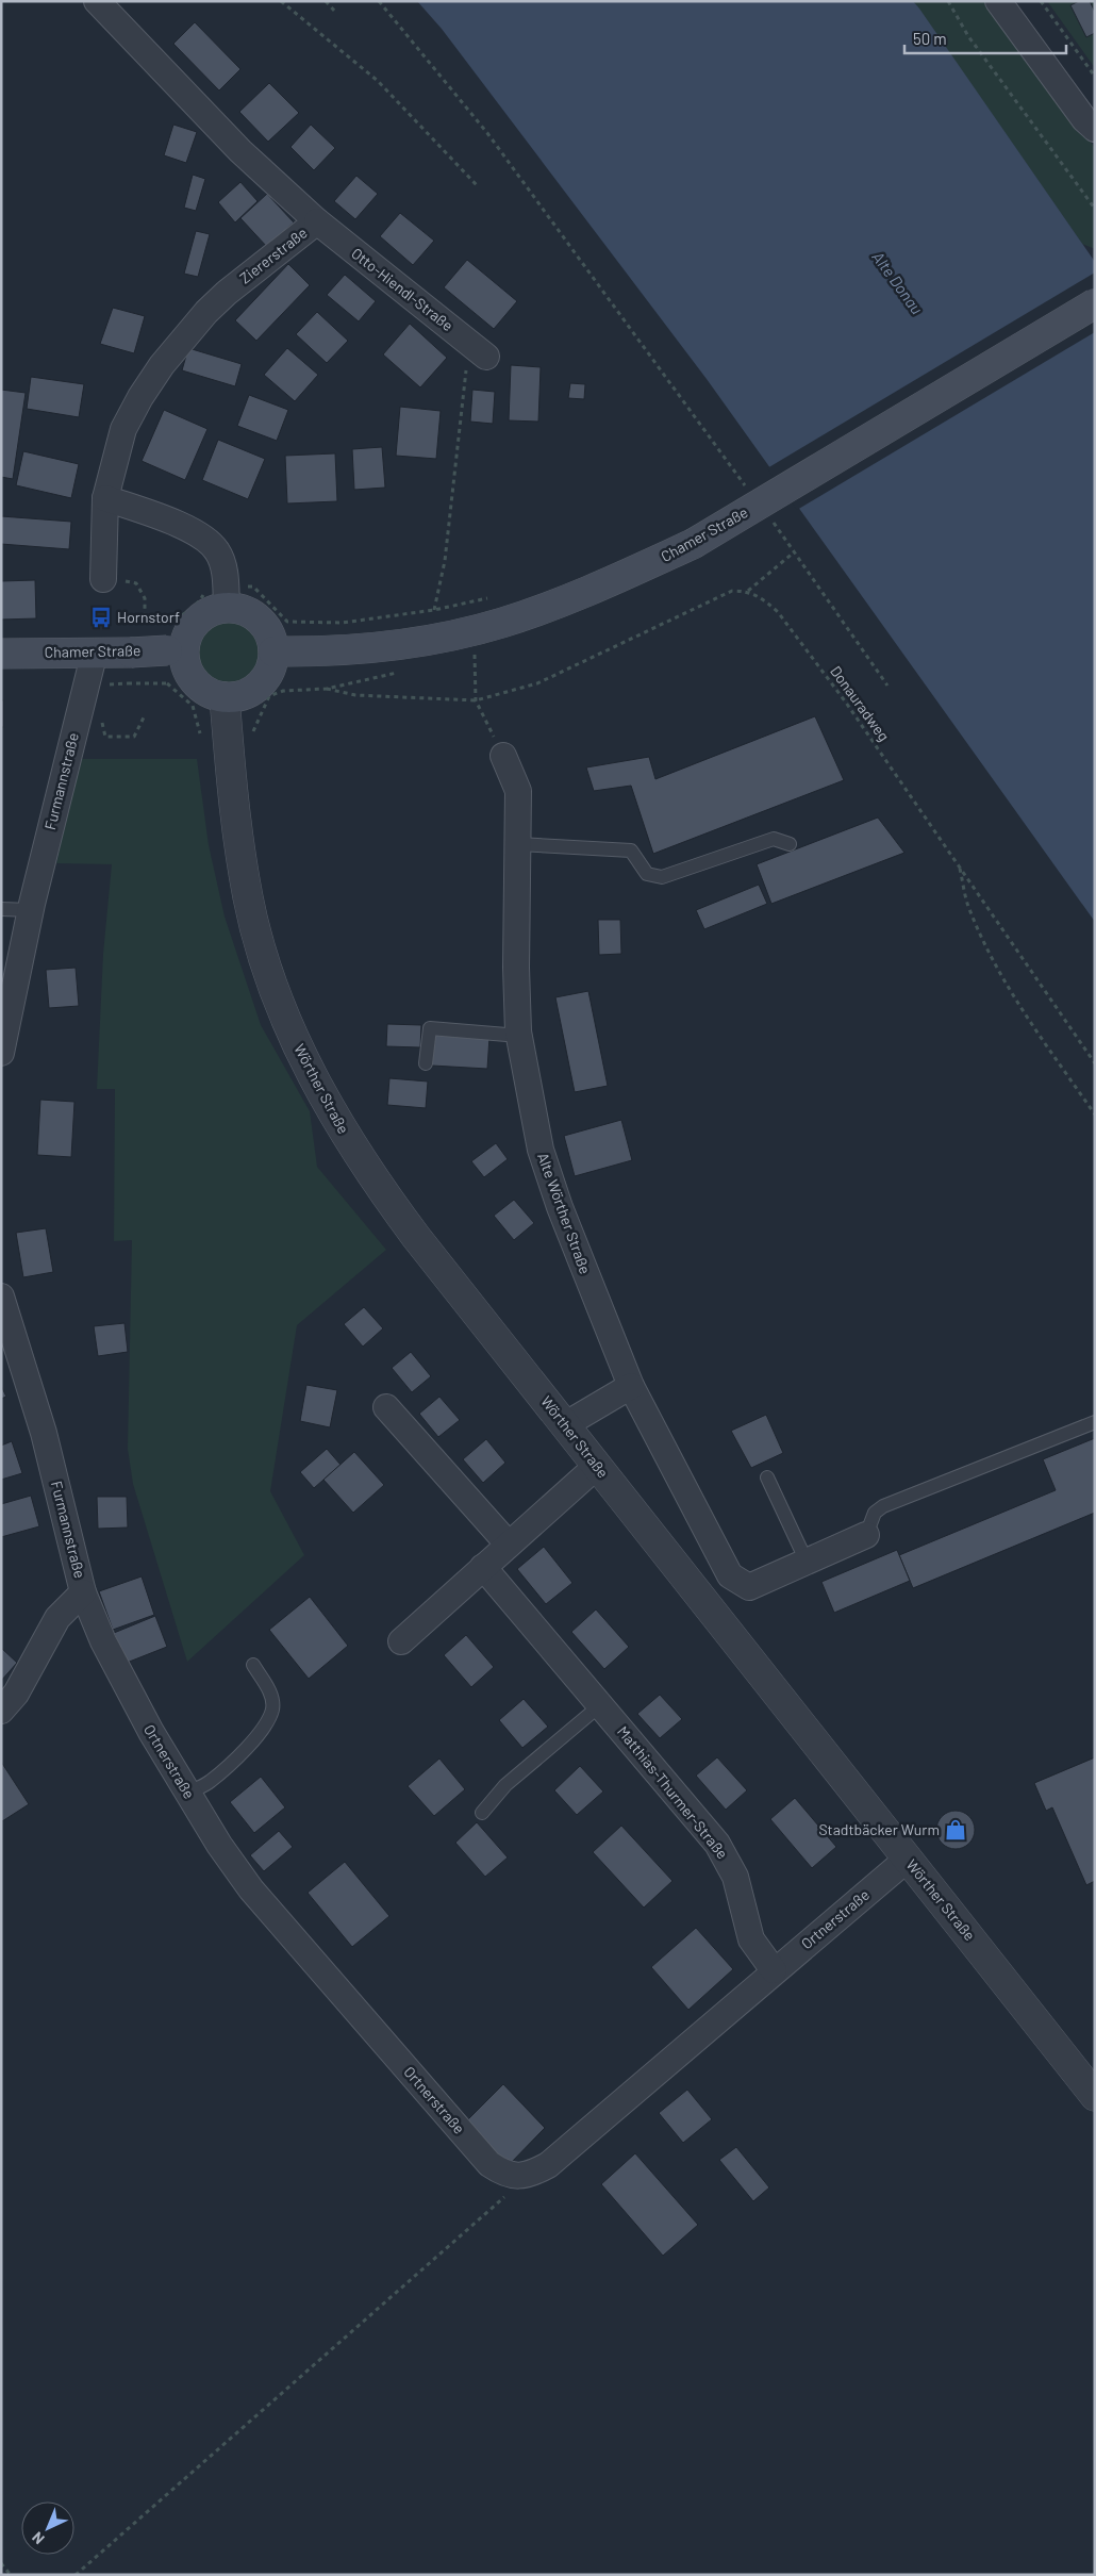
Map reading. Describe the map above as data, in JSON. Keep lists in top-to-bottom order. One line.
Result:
{"streets":{"main road":["Chamer Straße"],"street":["Ziererstraße","Otto-Hiendl-Straße","Furmannstraße","Wörther Straße","Alte Wörther Straße","Ortnerstraße","Matthias-Thurmer-Straße"],"path":["Donauradweg"]},"crossings":[["Ziererstraße","Otto-Hiendl-Straße"],["Chamer Straße","Furmannstraße"],["Furmannstraße","Ortnerstraße"],["Wörther Straße","Ortnerstraße"],["Ortnerstraße","Matthias-Thurmer-Straße"]],"water":["Alte Donau"],"places":{"bus stop":["Hornstorf"],"shop":["Stadtbäcker Wurm"]},"scale_bar":"50 m","north":"bottom left"}
